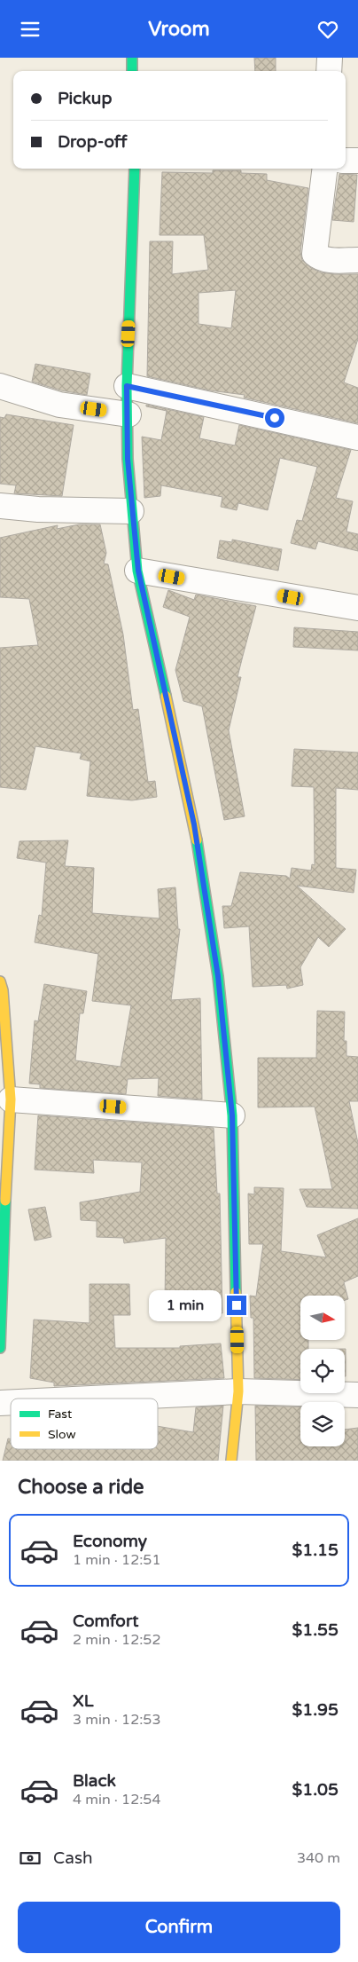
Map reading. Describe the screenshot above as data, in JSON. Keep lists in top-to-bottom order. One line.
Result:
{"legend":["Fast","Slow"],"north":"right","page":{"header":"Vroom","banner":["Pickup","Drop-off"],"bubble":"1 min","heading":"Choose a ride","list":[{"name":"Economy","note":"1 min · 12:51","value":"$1.15"},{"name":"Comfort","note":"2 min · 12:52","value":"$1.55"},{"name":"XL","note":"3 min · 12:53","value":"$1.95"},{"name":"Black","note":"4 min · 12:54","value":"$1.05"}],"pay":["Cash","340 m"],"buttons":"Confirm"}}
